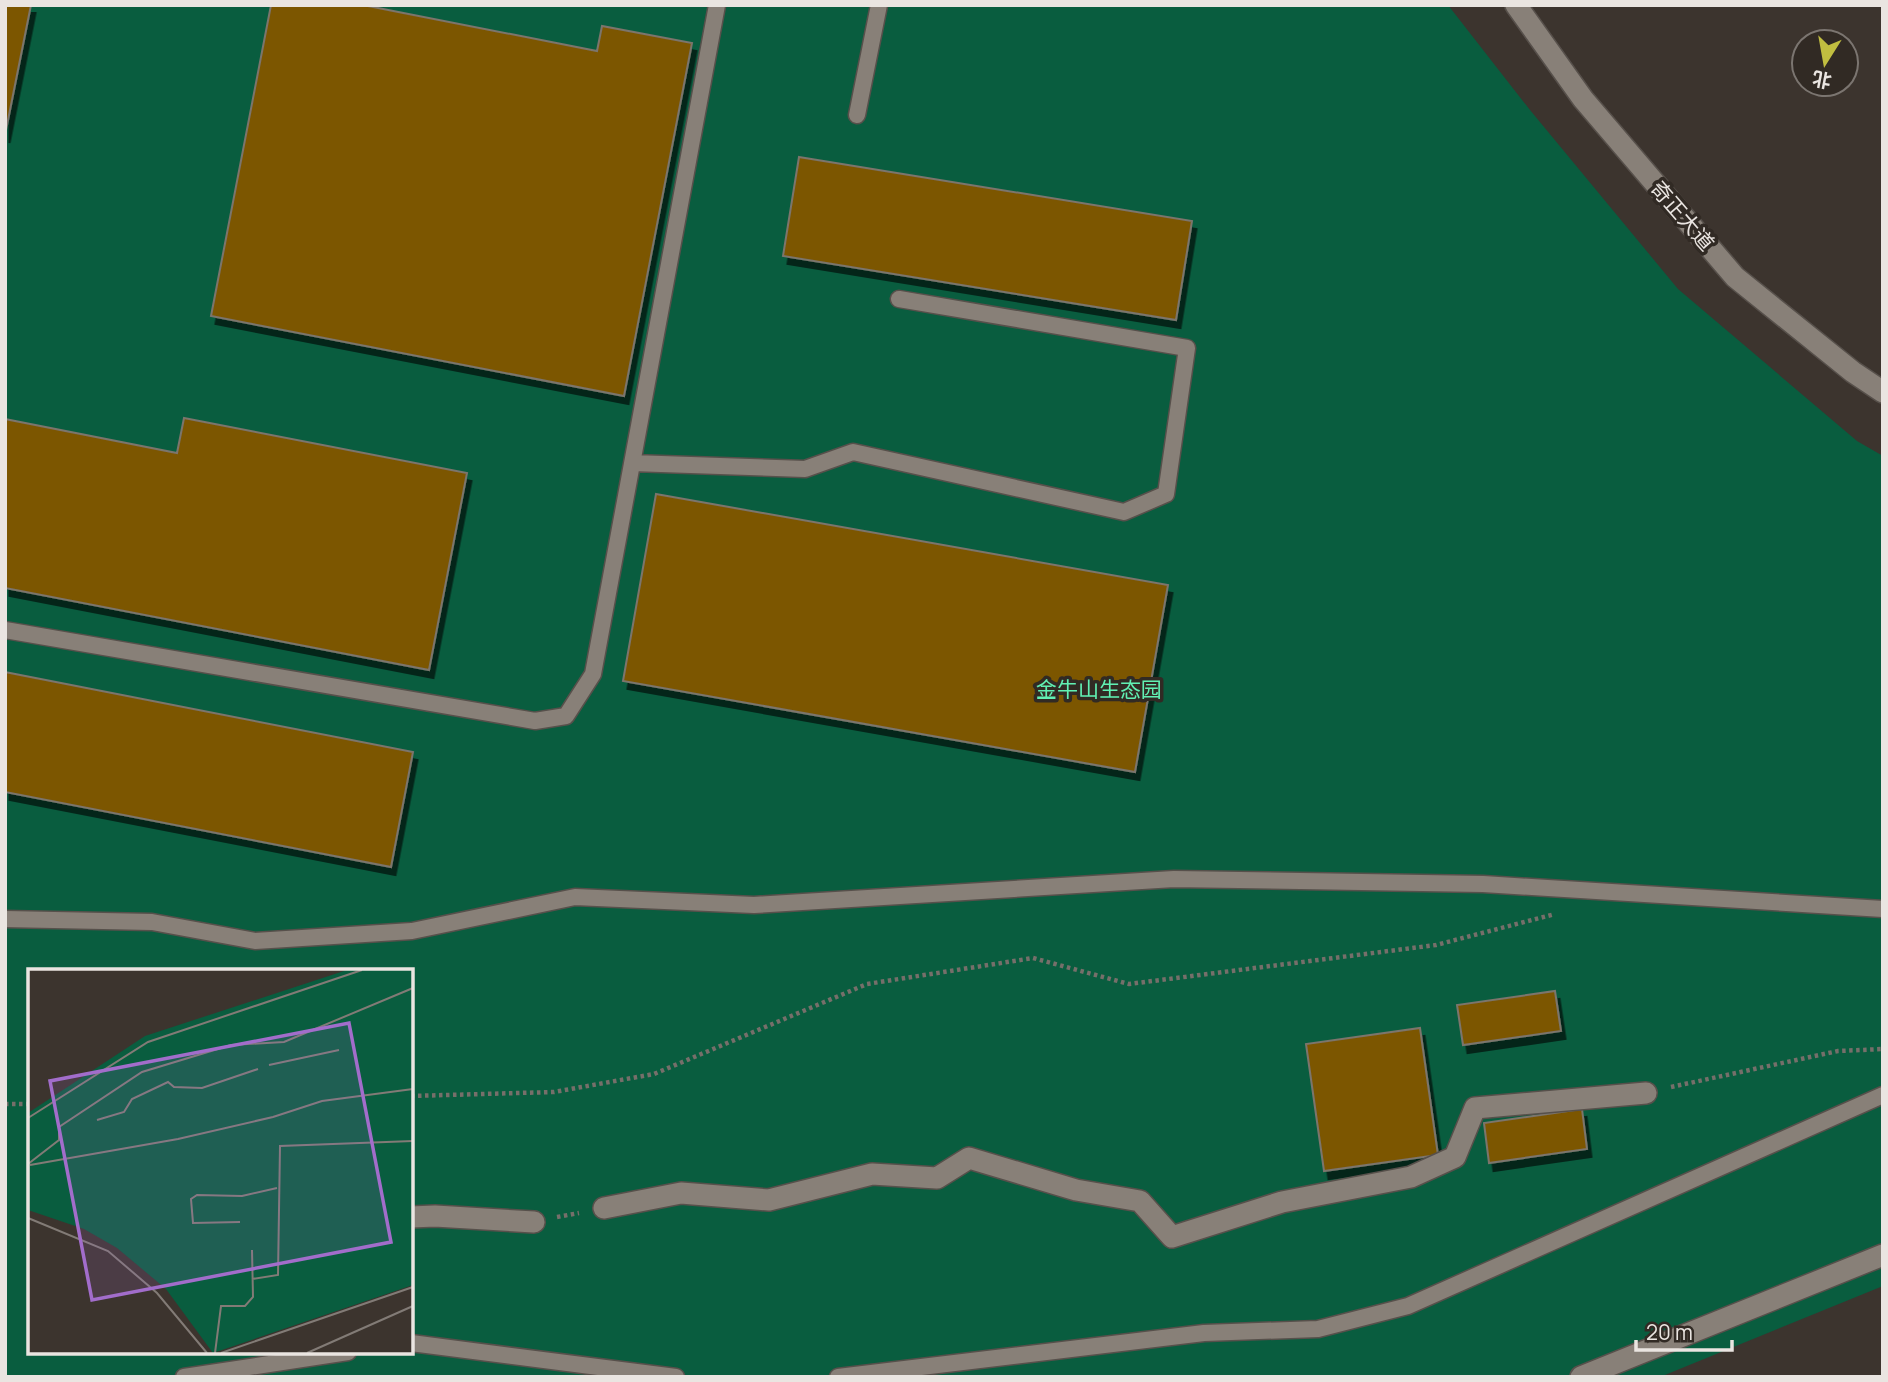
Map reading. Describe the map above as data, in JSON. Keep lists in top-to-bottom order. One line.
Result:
{"streets":{"street":["奇正大道"]},"parks":["金牛山生态园"],"scale_bar":"20 m","north":"bottom"}
